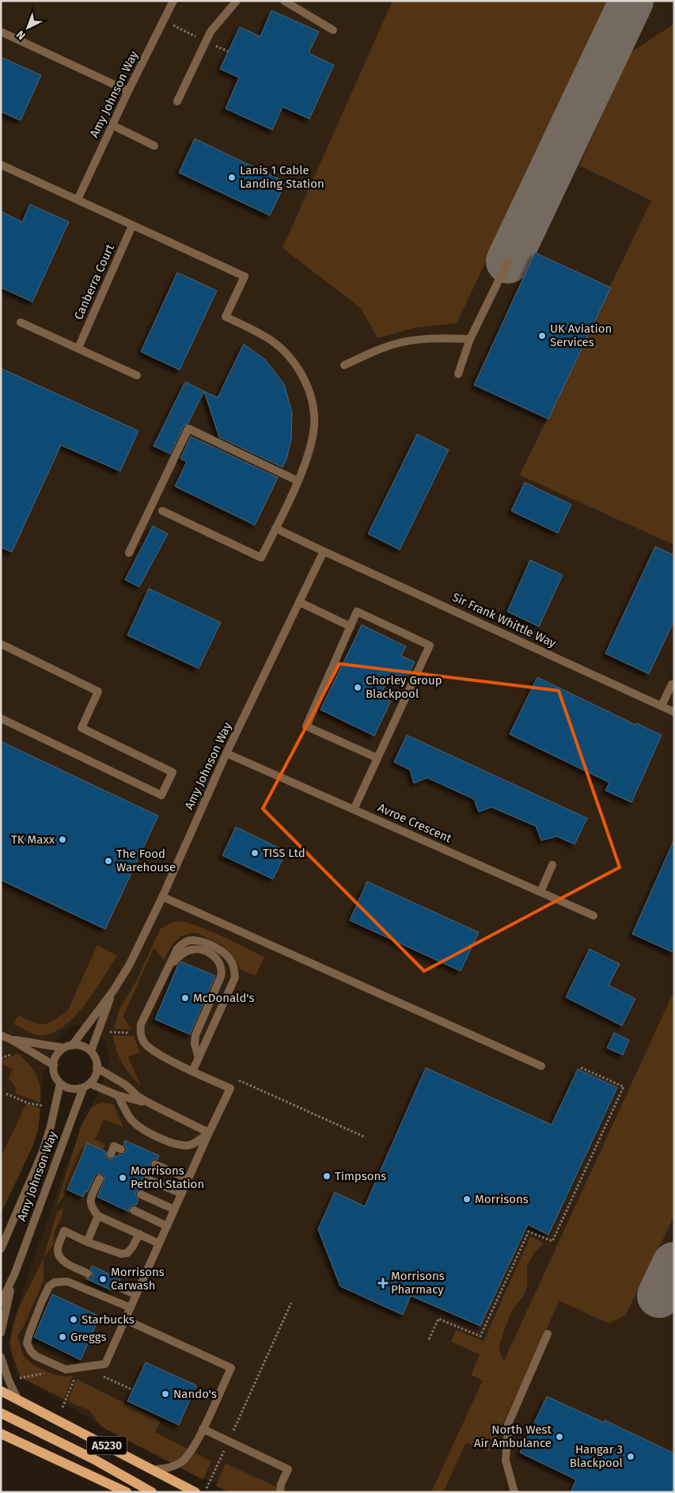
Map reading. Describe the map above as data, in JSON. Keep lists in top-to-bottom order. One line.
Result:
{"streets":{"main road":["A5230"],"street":["Amy Johnson Way","Canberra Court","Sir Frank Whittle Way","Avroe Crescent"]},"crossings":[["Amy Johnson Way","Sir Frank Whittle Way"],["Amy Johnson Way","Avroe Crescent"]],"places":{"other":["Lanis 1 Cable Landing Station","UK Aviation Services","Chorley Group Blackpool","TK Maxx","TISS Ltd","The Food Warehouse","McDonald's","Timpsons","Morrisons Petrol Station","Morrisons","Morrisons Carwash","Starbucks","Greggs","Nando's","North West Air Ambulance","Hangar 3 Blackpool"],"health":["Morrisons Pharmacy"]},"north":"bottom left"}
